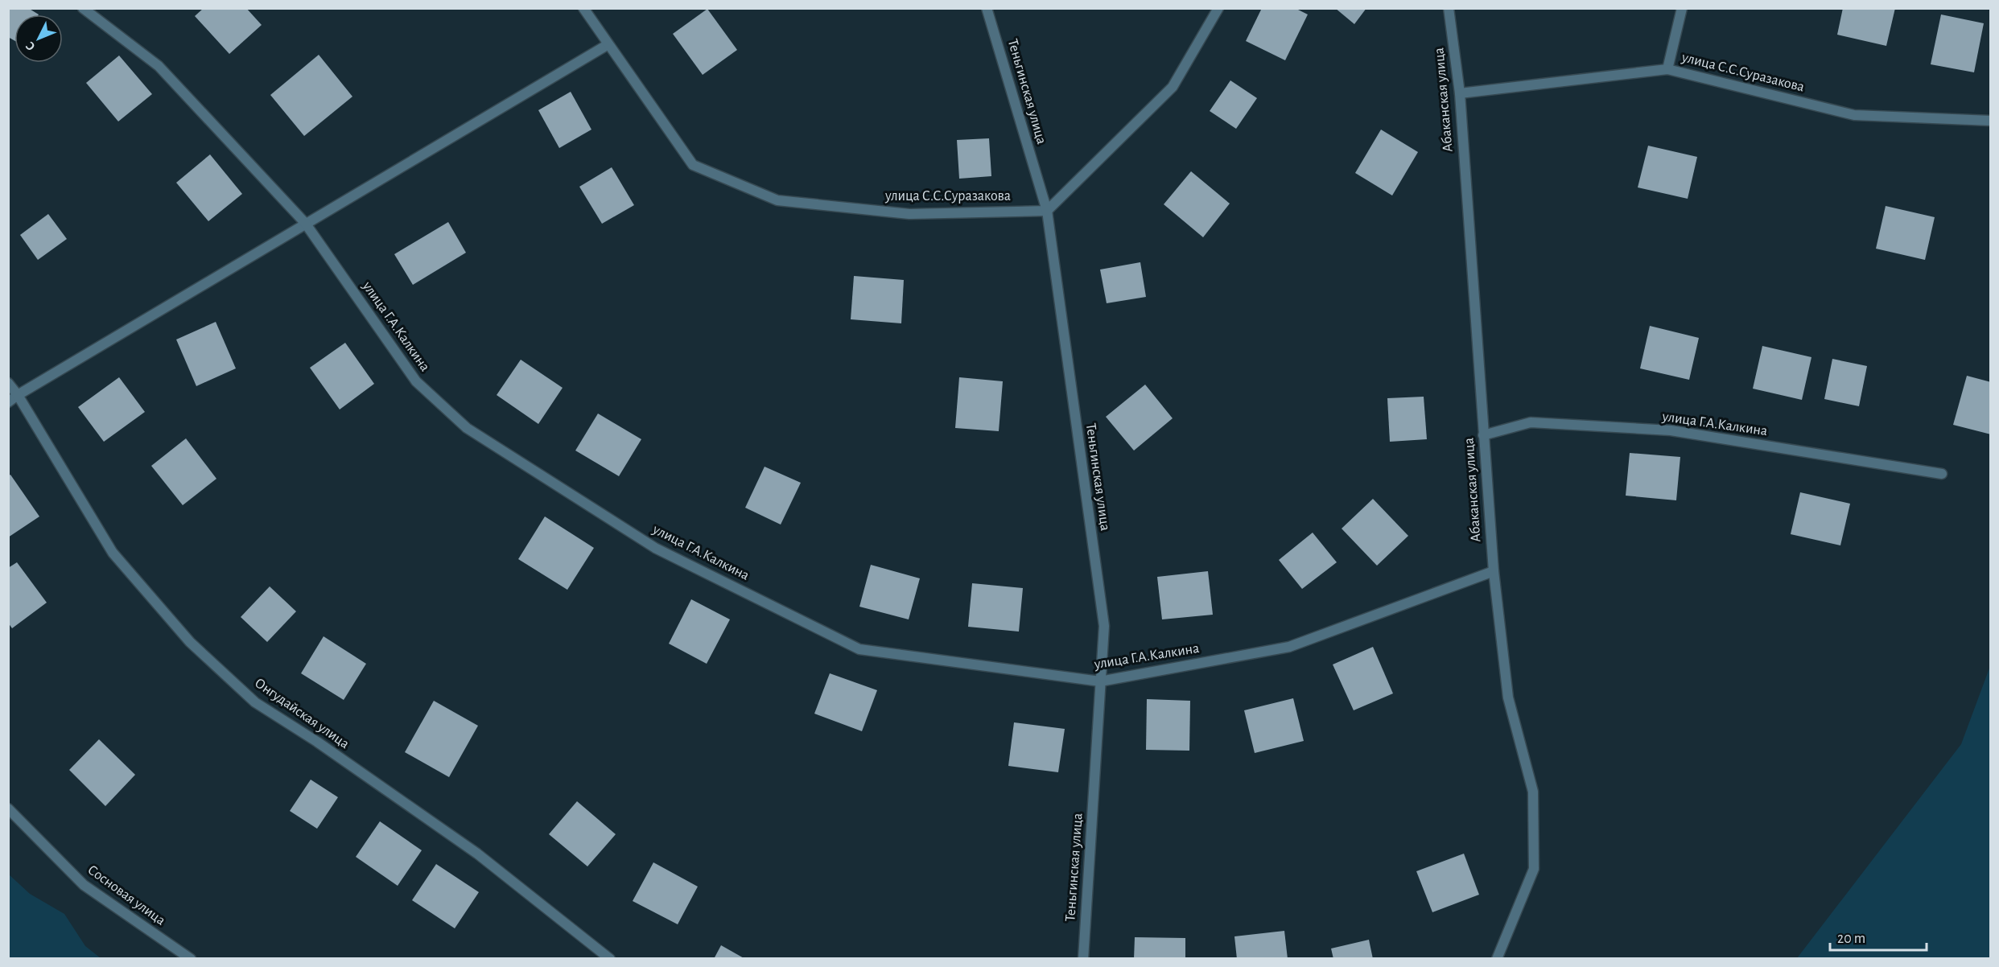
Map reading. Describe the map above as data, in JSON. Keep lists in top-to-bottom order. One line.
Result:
{"streets":{"street":["улица С.С.Суразакова","Теньгинская улица","Абаканская улица","улица Г.А.Калкина","Онгудайская улица","Сосновая улица"]},"crossings":[["улица С.С.Суразакова","Теньгинская улица"],["улица С.С.Суразакова","Абаканская улица"],["Теньгинская улица","улица Г.А.Калкина"],["Абаканская улица","улица Г.А.Калкина"]],"scale_bar":"20 m","north":"bottom left"}
